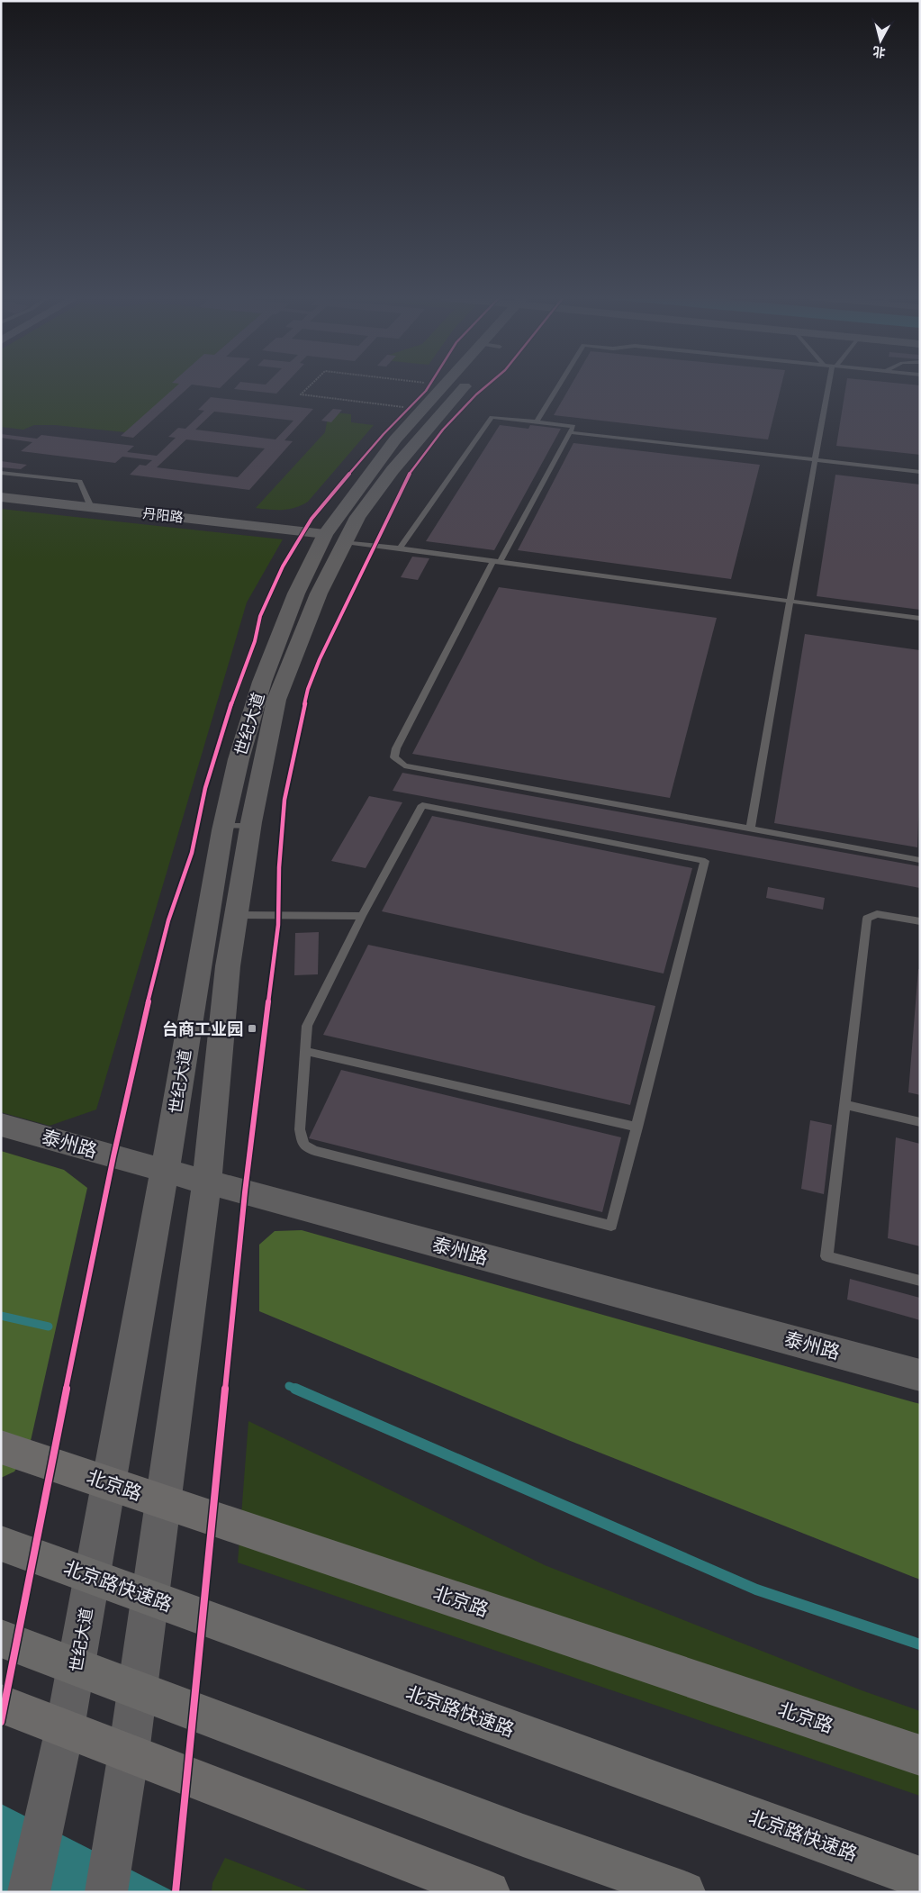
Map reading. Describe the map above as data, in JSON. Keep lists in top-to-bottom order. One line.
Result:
{"streets":{"highway":["北京路快速路"],"main road":["北京路"],"street":["丹阳路","世纪大道","泰州路"]},"crossings":[["丹阳路","世纪大道"],["世纪大道","泰州路"],["世纪大道","北京路"]],"places":{"transit":["台商工业园"]},"north":"bottom"}
